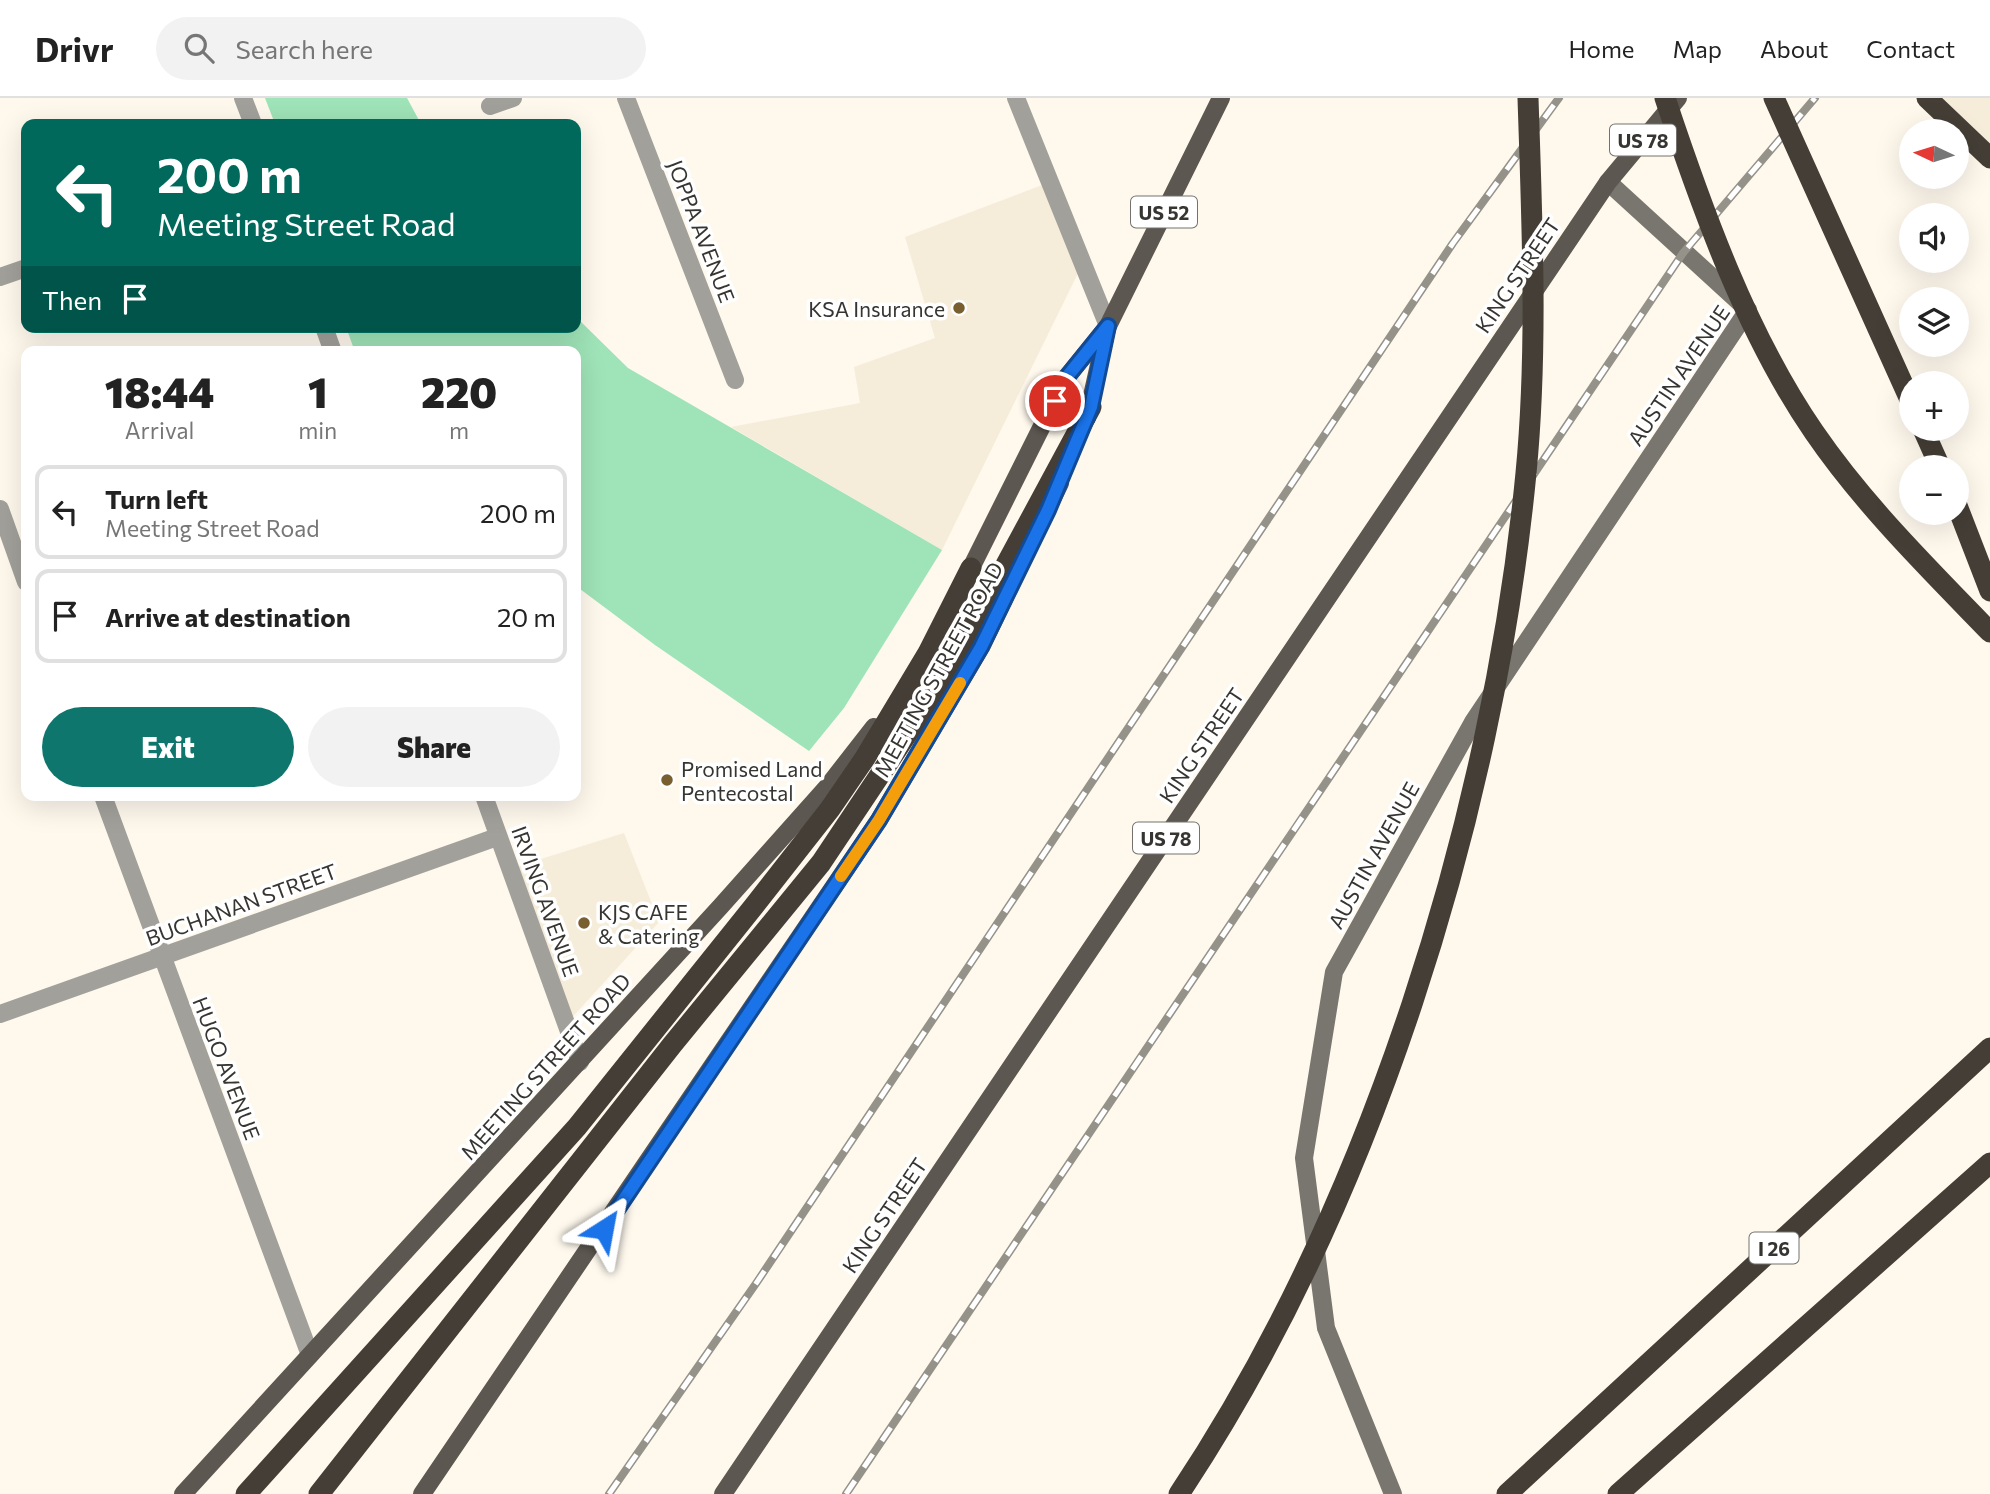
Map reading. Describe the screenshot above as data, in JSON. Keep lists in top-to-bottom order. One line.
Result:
{"streets":{"highway":["I 26"],"main road":["US 78","US 52","KING STREET","MEETING STREET ROAD"],"street":["JOPPA AVENUE","AUSTIN AVENUE","IRVING AVENUE","BUCHANAN STREET","HUGO AVENUE"]},"crossings":[["KING STREET","AUSTIN AVENUE"],["MEETING STREET ROAD","IRVING AVENUE"],["MEETING STREET ROAD","HUGO AVENUE"],["IRVING AVENUE","BUCHANAN STREET"],["BUCHANAN STREET","HUGO AVENUE"]],"places":["KSA Insurance","Promised Land Pentecostal","KJS CAFE & Catering"],"north":"left","page":{"header":"Drivr","search":"Search here","nav":["Home","Map","About","Contact"],"map_buttons":["+","−"],"turn":["200 m","Meeting Street Road"],"then":"Then","eta":["18:44","Arrival","1","min","220","m"],"list":[{"name":"Turn left","note":"Meeting Street Road","value":"200 m"},{"name":"Arrive at destination","value":"20 m"}],"buttons":["Exit","Share"]}}
